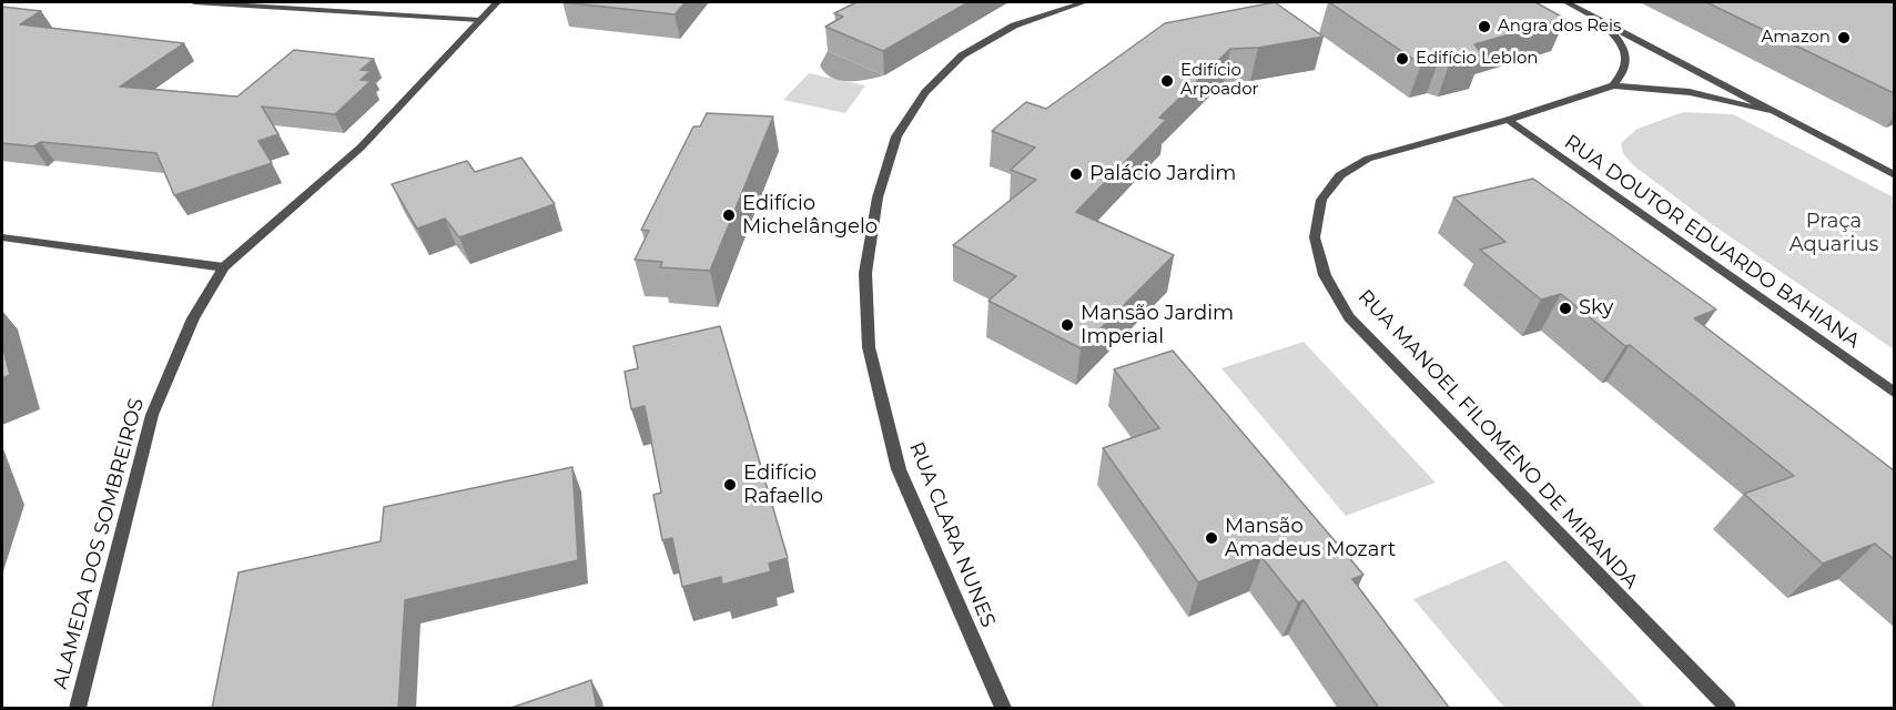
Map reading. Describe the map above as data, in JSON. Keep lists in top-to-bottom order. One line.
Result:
{"streets":{"street":["RUA DOUTOR EDUARDO BAHIANA","RUA MANOEL FILOMENO DE MIRANDA","RUA CLARA NUNES","ALAMEDA DOS SOMBREIROS"]},"crossings":[["RUA DOUTOR EDUARDO BAHIANA","RUA MANOEL FILOMENO DE MIRANDA"]],"parks":["Praça Aquarius"],"places":["Angra dos Reis","Amazon","Edifício Leblon","Edifício Arpoador","Palácio Jardim","Edifício Michelângelo","Sky","Mansão Jardim Imperial","Edifício Rafaello","Mansão Amadeus Mozart"]}
